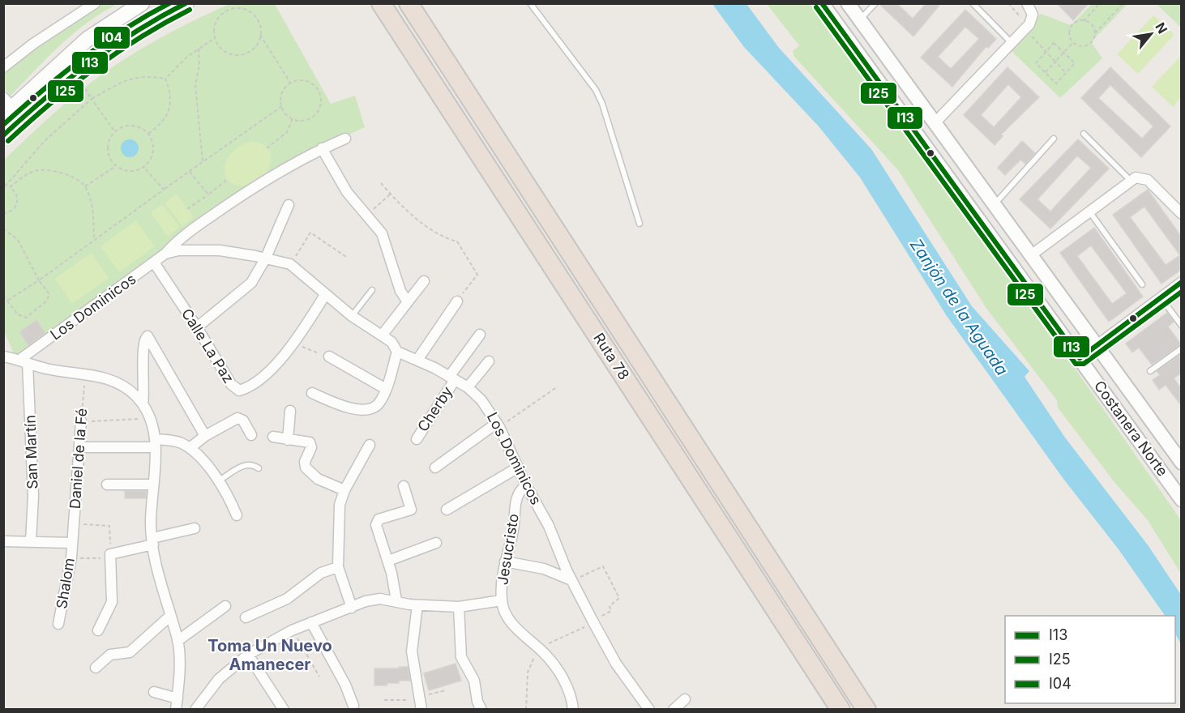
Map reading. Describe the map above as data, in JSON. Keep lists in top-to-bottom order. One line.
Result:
{"streets":{"highway":["Ruta 78"],"street":["Los Dominicos","Calle La Paz","Cherby","Costanera Norte","San Martín","Daniel de la Fé","Jesucristo","Shalom"]},"crossings":[["Los Dominicos","Calle La Paz"],["Los Dominicos","Cherby"],["Los Dominicos","San Martín"],["Los Dominicos","Jesucristo"],["Daniel de la Fé","Shalom"]],"districts":["Toma Un Nuevo Amanecer"],"water":["Zanjón de la Aguada"],"lines":["transit line I13","transit line I04","transit line I25"],"legend":["I13","I25","I04"],"north":"top right"}
